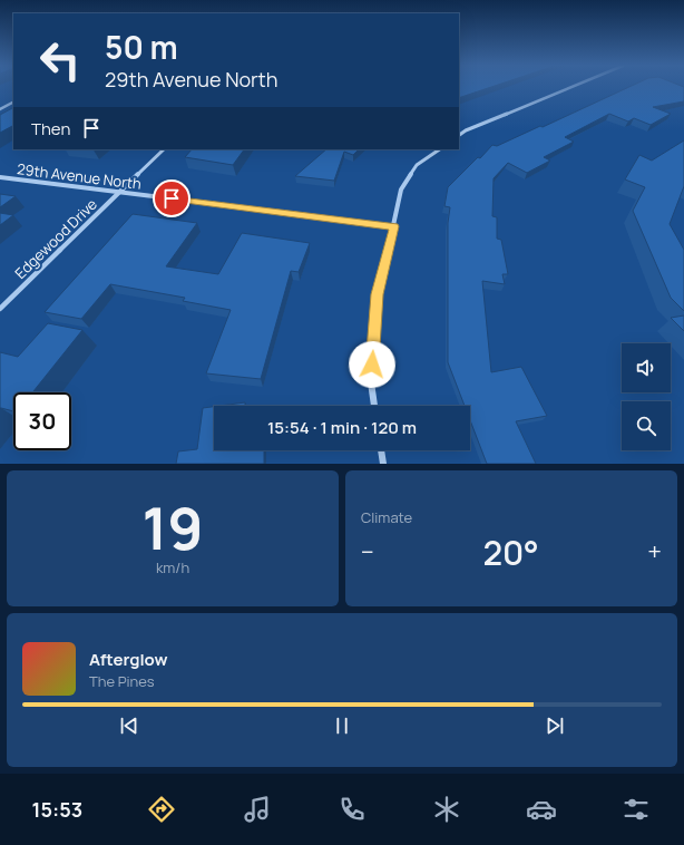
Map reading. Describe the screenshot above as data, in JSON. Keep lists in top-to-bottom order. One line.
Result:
{"streets":{"street":["29th Avenue North","Edgewood Drive"]},"crossings":[["29th Avenue North","Edgewood Drive"]],"page":{"turn":["50 m","29th Avenue North"],"then":"Then","limit":"30","trip":"15:54 · 1 min · 120 m","tile":[["19","km/h"],"Climate"],"heat":["−","20°","+"],"song":["Afterglow","The Pines"],"tabs":"15:53"}}
